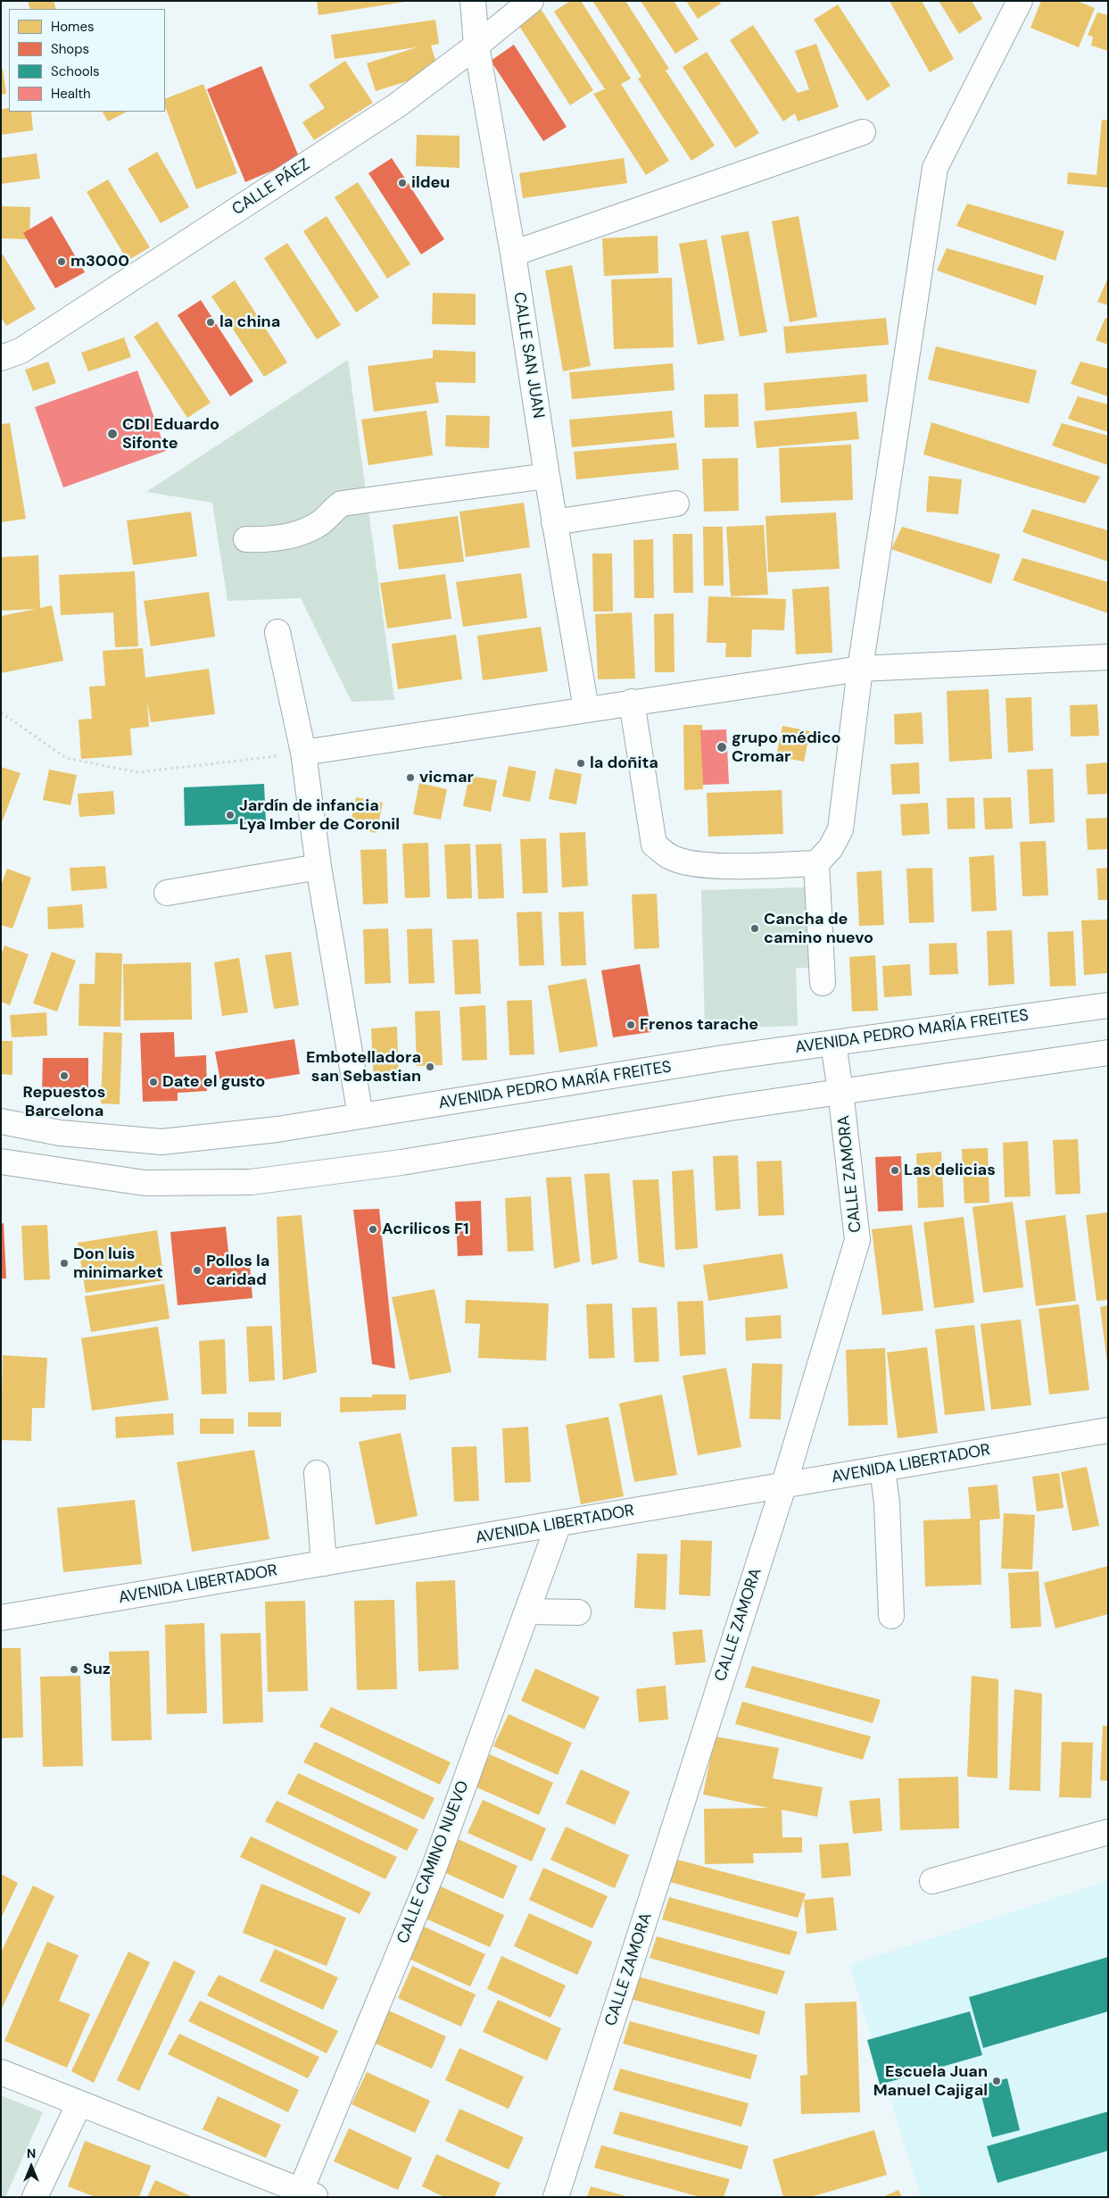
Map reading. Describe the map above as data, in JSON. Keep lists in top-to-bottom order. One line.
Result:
{"streets":{"street":["CALLE PÁEZ","CALLE SAN JUAN","AVENIDA PEDRO MARÍA FREITES","CALLE ZAMORA","AVENIDA LIBERTADOR","CALLE CAMINO NUEVO"]},"crossings":[["CALLE PÁEZ","CALLE SAN JUAN"],["AVENIDA PEDRO MARÍA FREITES","CALLE ZAMORA"],["CALLE ZAMORA","AVENIDA LIBERTADOR"],["AVENIDA LIBERTADOR","CALLE CAMINO NUEVO"]],"places":["ildeu","m3000","la china","CDI Eduardo Sifonte","grupo médico Cromar","la doñita","vicmar","Jardín de infancia Lya Imber de Coronil","Cancha de camino nuevo","Frenos tarache","Embotelladora san Sebastian","Repuestos Barcelona","Date el gusto","Las delicias","Acrilicos F1","Don luis minimarket","Pollos la caridad","Suz","Escuela Juan Manuel Cajigal"],"legend":["Homes","Shops","Schools","Health"],"north":"top"}
